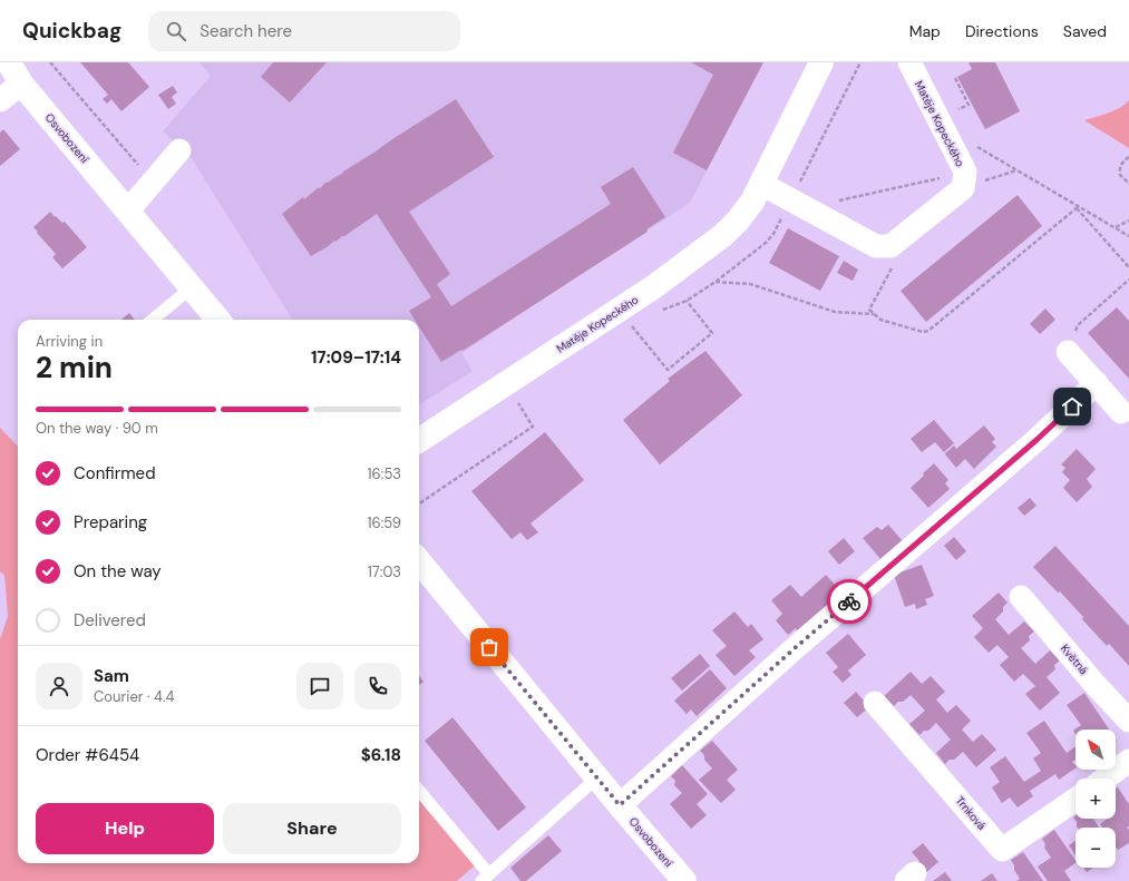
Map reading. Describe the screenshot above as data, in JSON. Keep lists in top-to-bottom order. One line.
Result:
{"streets":{"street":["Matěje Kopeckého","Osvobození","Květná","Trnková"]},"north":"top left","page":{"header":"Quickbag","search":"Search here","nav":["Map","Directions","Saved"],"heading":["2 min","Arriving in","17:09–17:14"],"panel":["Sam","Courier · 4.4","Order #6454","$6.18"],"bar":"On the way · 90 m","list":[["Confirmed","16:53"],["Preparing","16:59"],["On the way","17:03"],"Delivered"],"map_buttons":["+","−"],"buttons":["Help","Share"]}}
